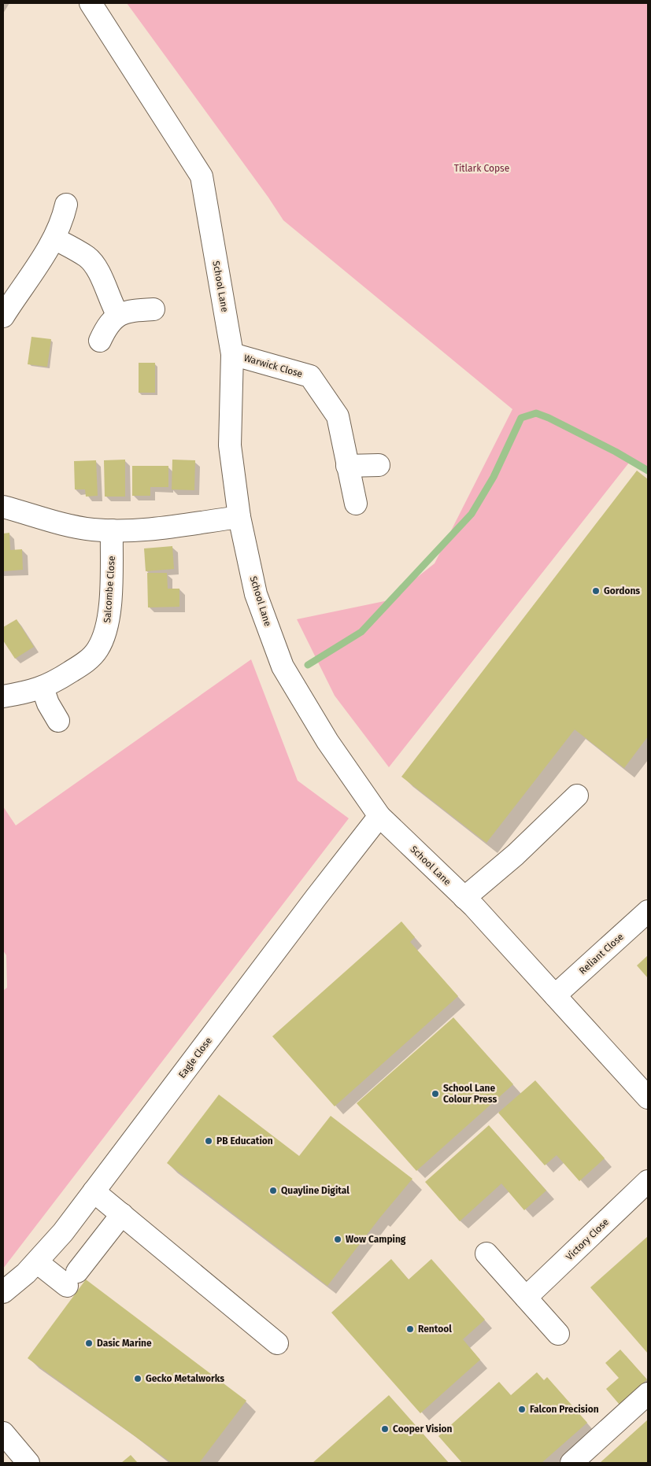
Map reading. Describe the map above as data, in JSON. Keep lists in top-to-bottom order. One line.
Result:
{"streets":{"street":["School Lane","Warwick Close","Salcombe Close","Reliant Close","Eagle Close","Victory Close"]},"crossings":[["School Lane","Warwick Close"],["School Lane","Reliant Close"],["School Lane","Eagle Close"]],"parks":["Titlark Copse"],"places":["Gordons","School Lane Colour Press","PB Education","Quayline Digital","Wow Camping","Rentool","Dasic Marine","Gecko Metalworks","Falcon Precision","Cooper Vision"]}
